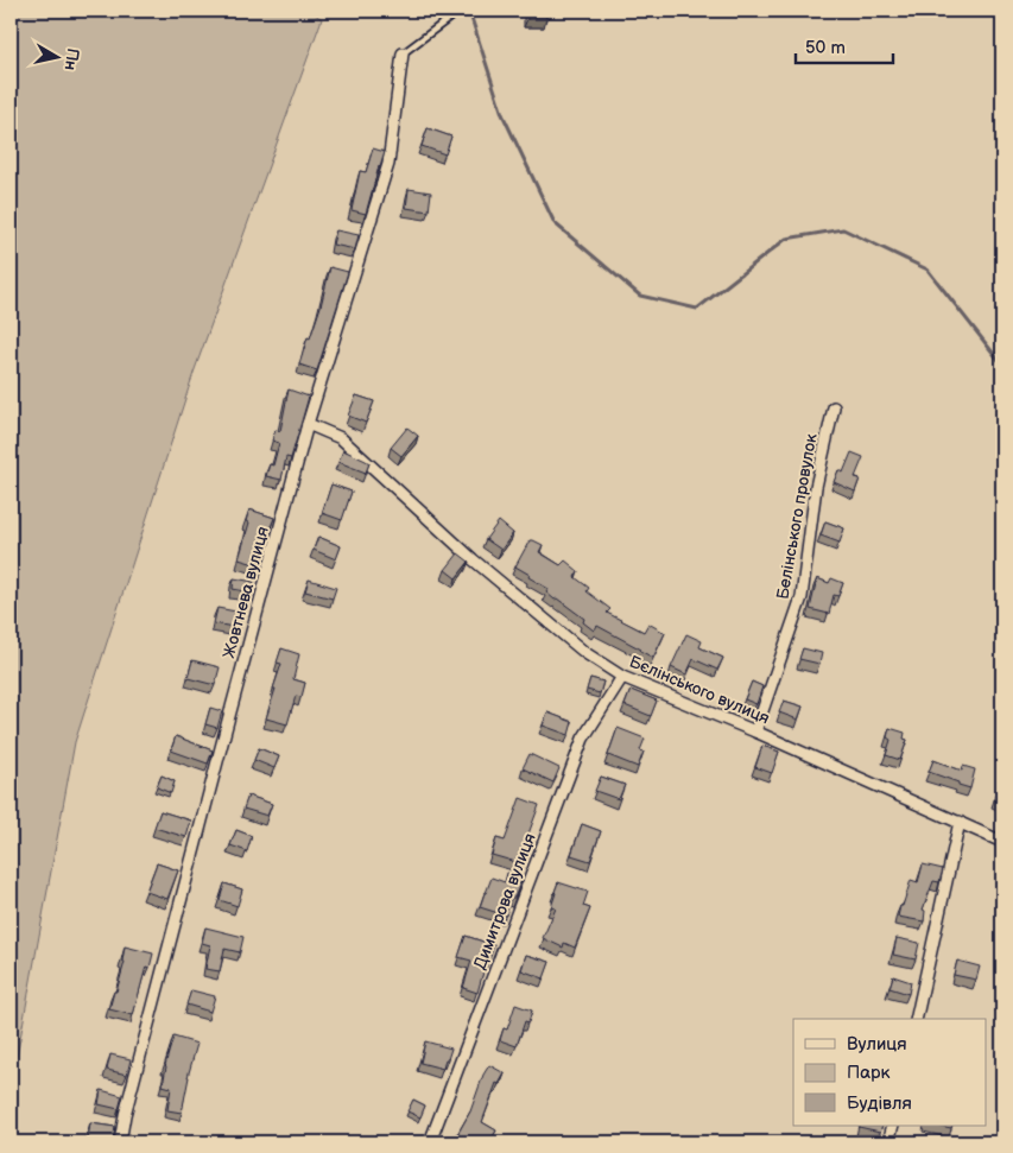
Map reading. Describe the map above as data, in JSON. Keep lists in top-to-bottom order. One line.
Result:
{"streets":{"street":["Белінського провулок","Жовтнева вулиця","Бєлінського вулиця","Димитрова вулиця"]},"crossings":[["Белінського провулок","Бєлінського вулиця"],["Жовтнева вулиця","Бєлінського вулиця"],["Бєлінського вулиця","Димитрова вулиця"]],"legend":["Вулиця","Парк","Будівля"],"scale_bar":"50 m","north":"right"}
